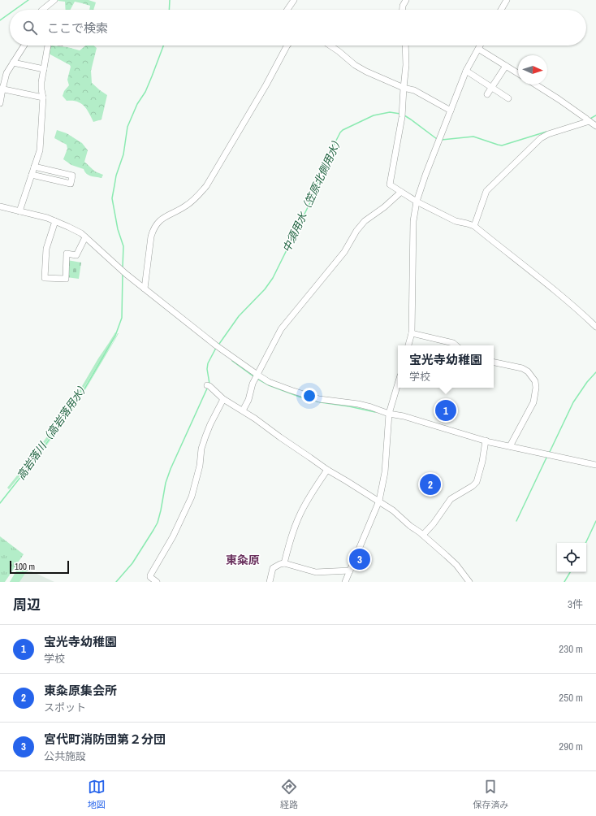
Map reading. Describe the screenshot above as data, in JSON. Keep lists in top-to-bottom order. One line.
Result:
{"districts":["東粂原"],"water":["中須用水（笠原北側用水）","高岩落川（高岩落用水）"],"scale_bar":"100 m","north":"right","page":{"search":"ここで検索","popup":["宝光寺幼稚園","学校"],"pins":["1","2","3"],"scale":"100 m","heading":["周辺","3件"],"list":[{"mark":"1","name":"宝光寺幼稚園","note":"学校","value":"230 m"},{"mark":"2","name":"東粂原集会所","note":"スポット","value":"250 m"},{"mark":"3","name":"宮代町消防団第２分団","note":"公共施設","value":"290 m"}],"nav":["地図","経路","保存済み"]}}
